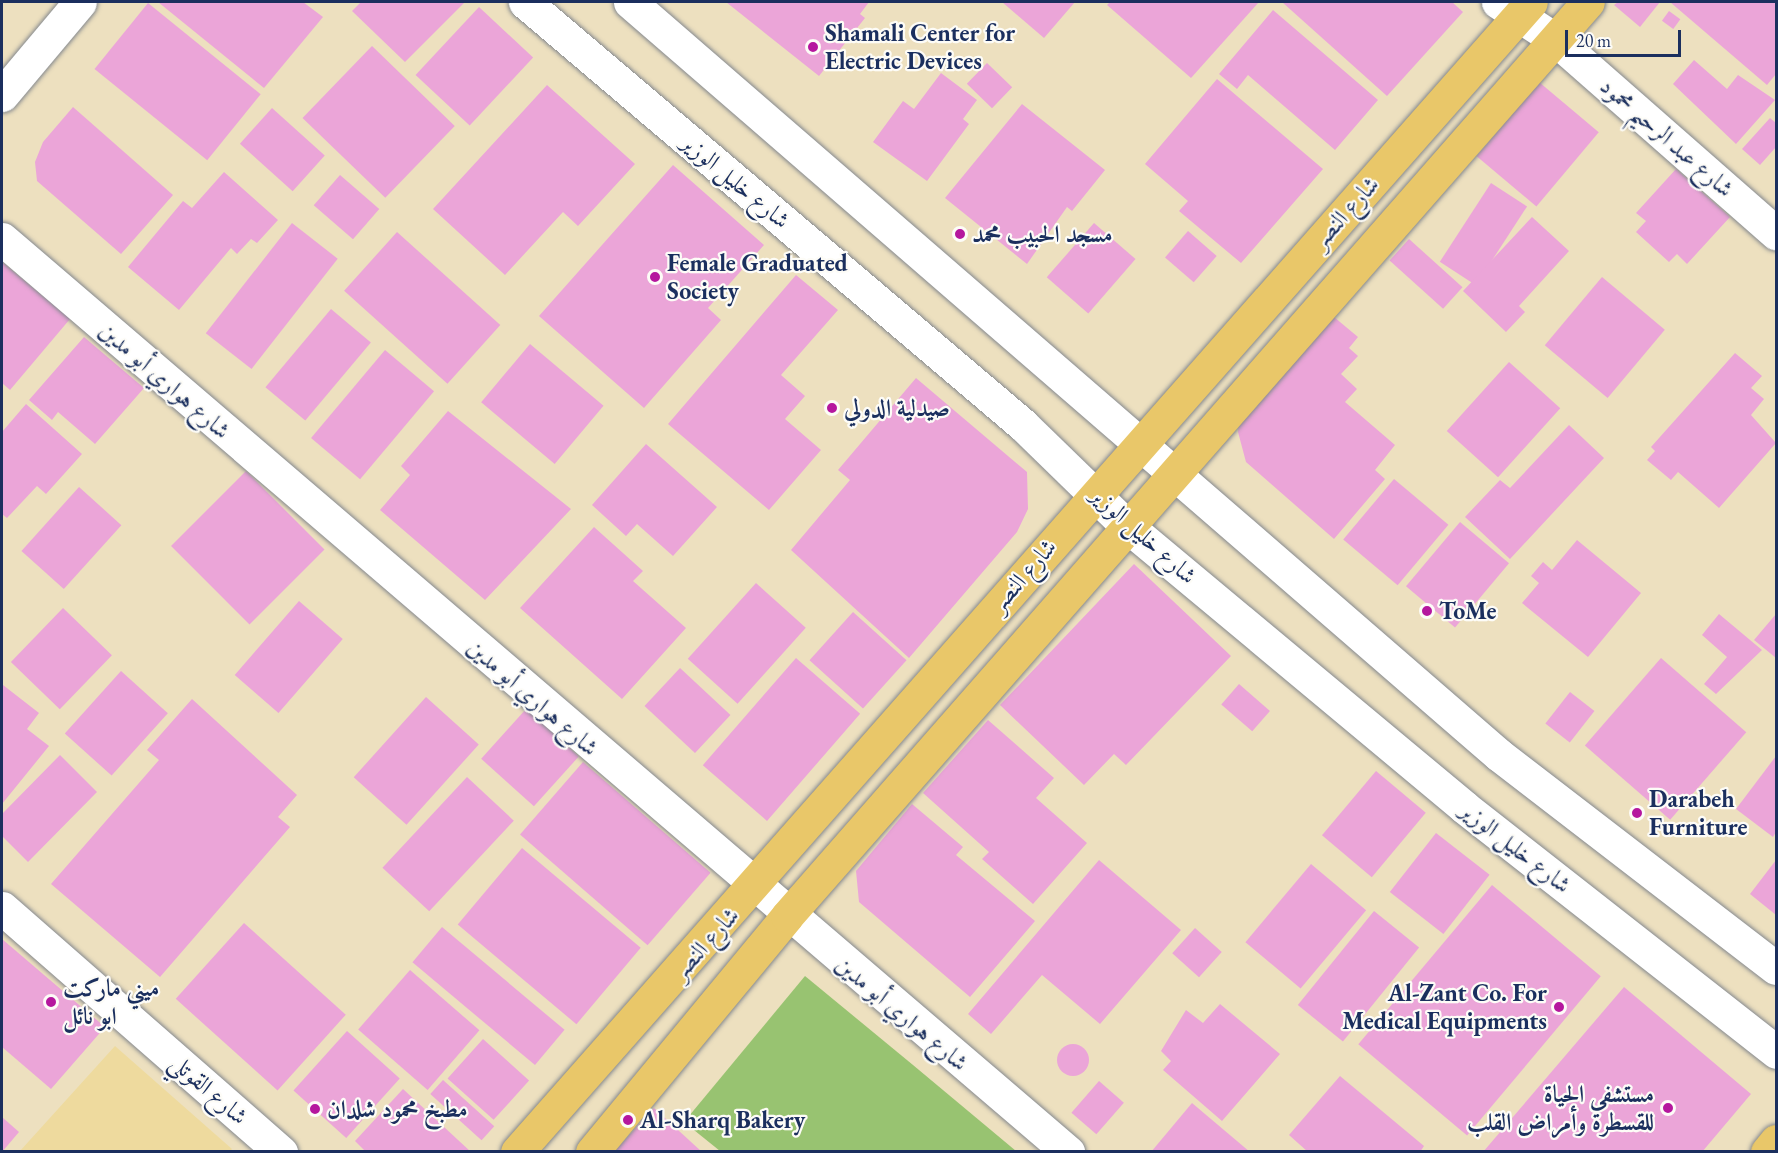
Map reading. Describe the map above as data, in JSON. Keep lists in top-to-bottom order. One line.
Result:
{"streets":{"main road":["شارع النصر"],"street":["شارع عبد الرحيم محمود","شارع خليل الوزير","شارع هواري أبو مدين","شارع القوتلي"]},"crossings":[["شارع عبد الرحيم محمود","شارع النصر"],["شارع خليل الوزير","شارع النصر"],["شارع النصر","شارع هواري أبو مدين"]],"places":["Shamali Center for Electric Devices","مسجد الحبيب محمد","Female Graduated Society","صيدلية الدولي","ToMe","Darabeh Furniture","ميني ماركت ابو نائل","Al-Zant Co. For Medical Equipments","مستشفى الحياة للقسطرة وأمراض القلب","مطبخ محمود شلدان","Al-Sharq Bakery"],"scale_bar":"20 m"}
